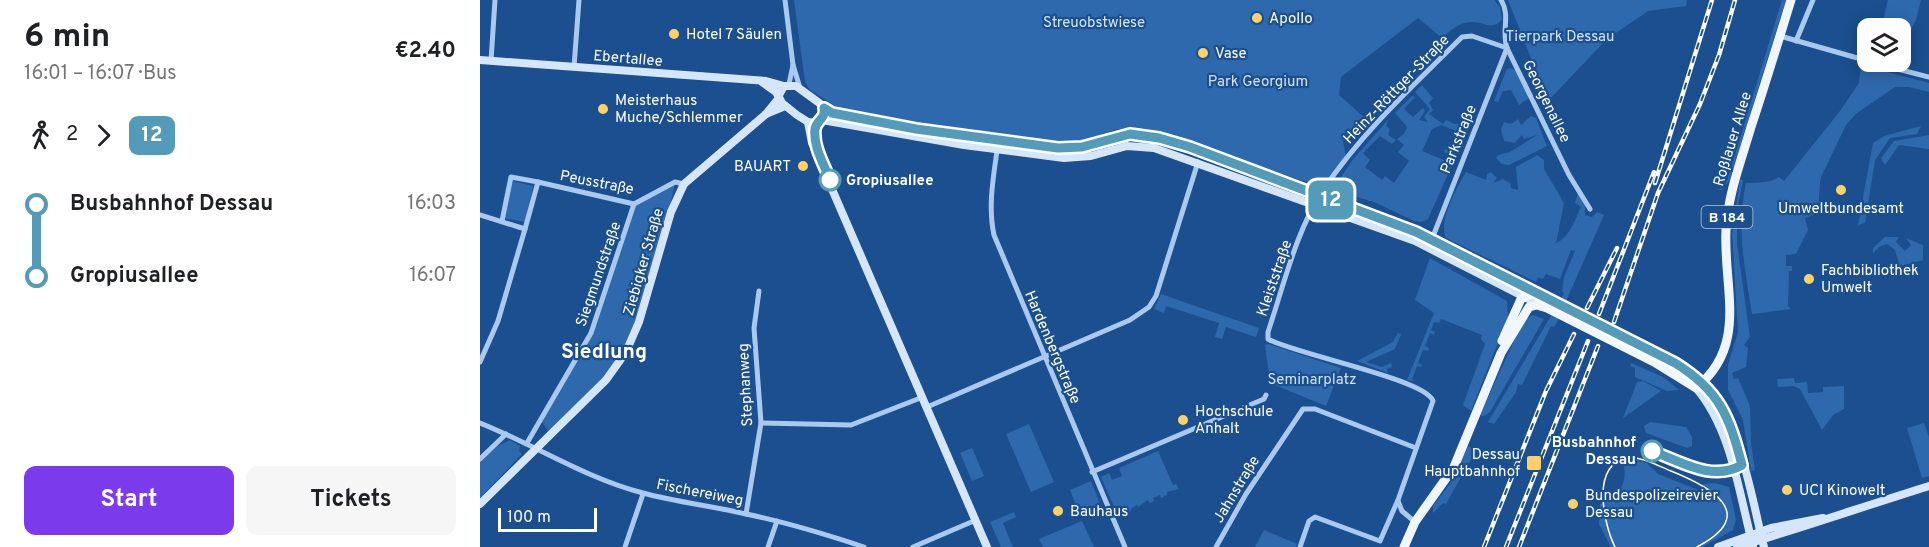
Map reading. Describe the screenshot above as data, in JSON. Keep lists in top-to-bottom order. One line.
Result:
{"streets":{"main road":["Ebertallee","Roßlauer Allee","B 184","Ziebigker Straße"],"street":["Heinz-Röttger-Straße","Georgenallee","Parkstraße","Peusstraße","Siegmundstraße","Kleiststraße","Hardenbergstraße","Stephanweg","Jahnstraße","Fischereiweg"]},"crossings":[["Ebertallee","Ziebigker Straße"],["Heinz-Röttger-Straße","Georgenallee"],["Heinz-Röttger-Straße","Parkstraße"],["Heinz-Röttger-Straße","Kleiststraße"],["Georgenallee","Parkstraße"],["Peusstraße","Ziebigker Straße"],["Peusstraße","Siegmundstraße"],["Ziebigker Straße","Fischereiweg"],["Siegmundstraße","Fischereiweg"],["Kleiststraße","Jahnstraße"],["Stephanweg","Fischereiweg"]],"districts":["Siedlung"],"parks":["Streuobstwiese","Tierpark Dessau","Park Georgium","Seminarplatz"],"places":{"other":["Apollo","Hotel 7 Säulen","Vase","Meisterhaus Muche/Schlemmer","BAUART","Gropiusallee","Umweltbundesamt","Fachbibliothek Umwelt","Hochschule Anhalt","Busbahnhof Dessau","UCI Kinowelt","Bundespolizeirevier Dessau","Bauhaus"],"transit":["Dessau Hauptbahnhof"]},"lines":["bus line 12"],"scale_bar":"100 m","page":{"heading":["6 min","16:01 – 16:07 · Bus","€2.40"],"on_map":"12","legs":["2","12"],"list":[{"name":"Busbahnhof Dessau","value":"16:03"},{"name":"Gropiusallee","value":"16:07"}],"buttons":["Start","Tickets"],"scale":"100 m"}}
